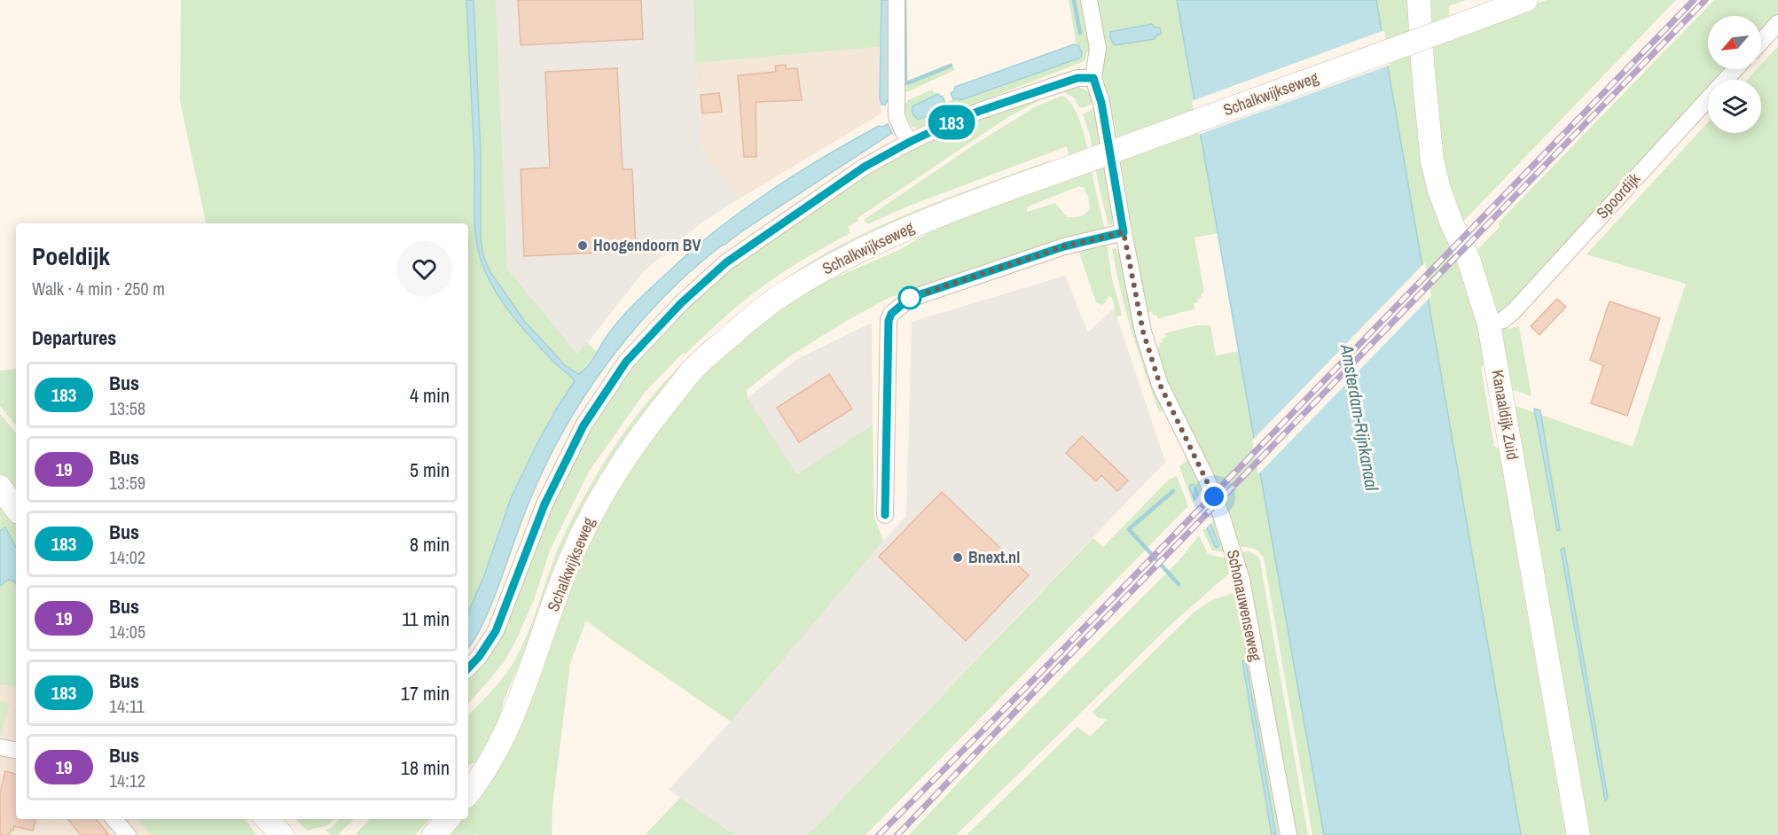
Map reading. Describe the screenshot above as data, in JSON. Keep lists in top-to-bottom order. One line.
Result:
{"streets":{"street":["Schalkwijkseweg","Spoordijk","Kanaaldijk Zuid","Schonauwenseweg"]},"crossings":[["Spoordijk","Kanaaldijk Zuid"]],"water":["Amsterdam-Rijnkanaal"],"places":["Hoogendoorn BV","Bnext.nl"],"lines":["bus line 183"],"north":"bottom left","page":{"on_map":"183","heading":[["Poeldijk","Walk · 4 min · 250 m"],"Departures"],"list":[{"mark":"183","name":"Bus","note":"13:58","value":"4 min"},{"mark":"19","name":"Bus","note":"13:59","value":"5 min"},{"mark":"183","name":"Bus","note":"14:02","value":"8 min"},{"mark":"19","name":"Bus","note":"14:05","value":"11 min"},{"mark":"183","name":"Bus","note":"14:11","value":"17 min"},{"mark":"19","name":"Bus","note":"14:12","value":"18 min"}]}}
